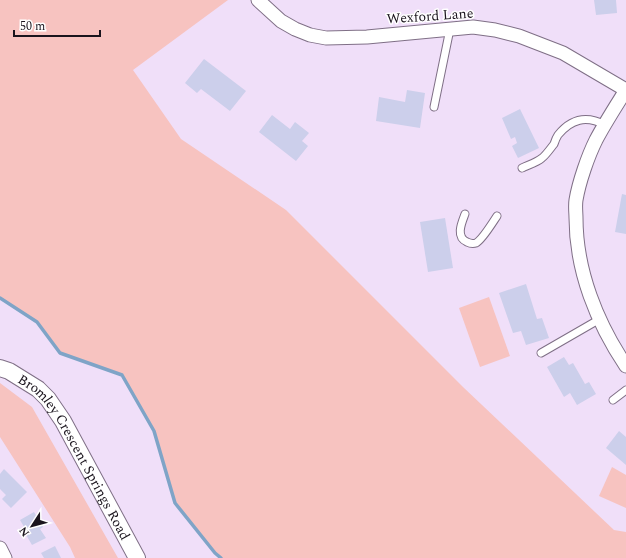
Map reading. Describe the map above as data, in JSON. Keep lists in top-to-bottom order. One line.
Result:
{"streets":{"street":["Wexford Lane","Bromley Crescent Springs Road"]},"scale_bar":"50 m","north":"bottom left"}
